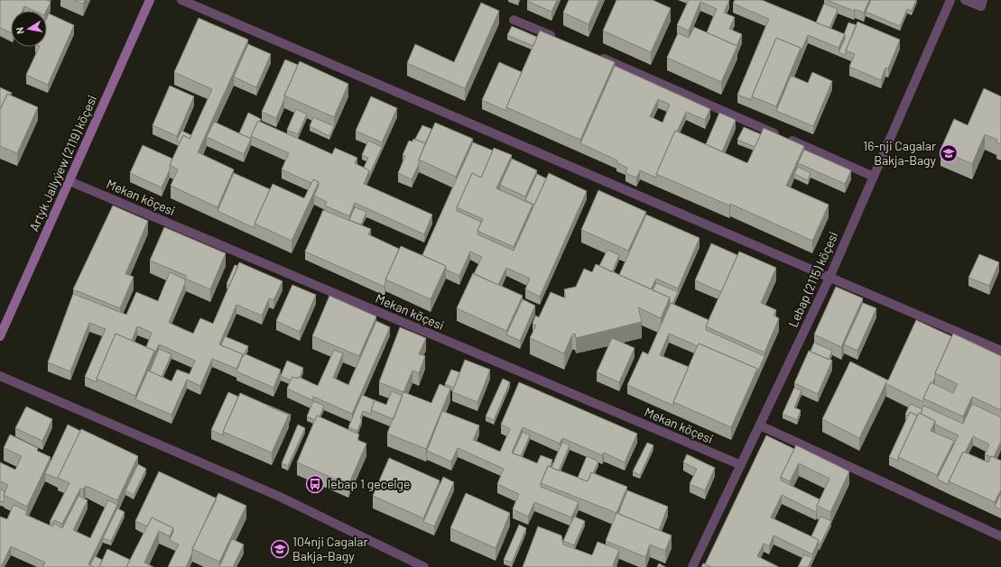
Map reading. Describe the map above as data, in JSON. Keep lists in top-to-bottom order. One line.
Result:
{"streets":{"street":["Artyk Jallyýew (2119) köçesi","Mekan köçesi","Lebap (2115) köçesi"]},"crossings":[["Artyk Jallyýew (2119) köçesi","Mekan köçesi"],["Mekan köçesi","Lebap (2115) köçesi"]],"places":{"school or university":["16-nji Cagalar Bakja-Bagy","104nji Cagalar Bakja-Bagy"],"bus stop":["lebap 1 gecelge"]},"north":"left"}
